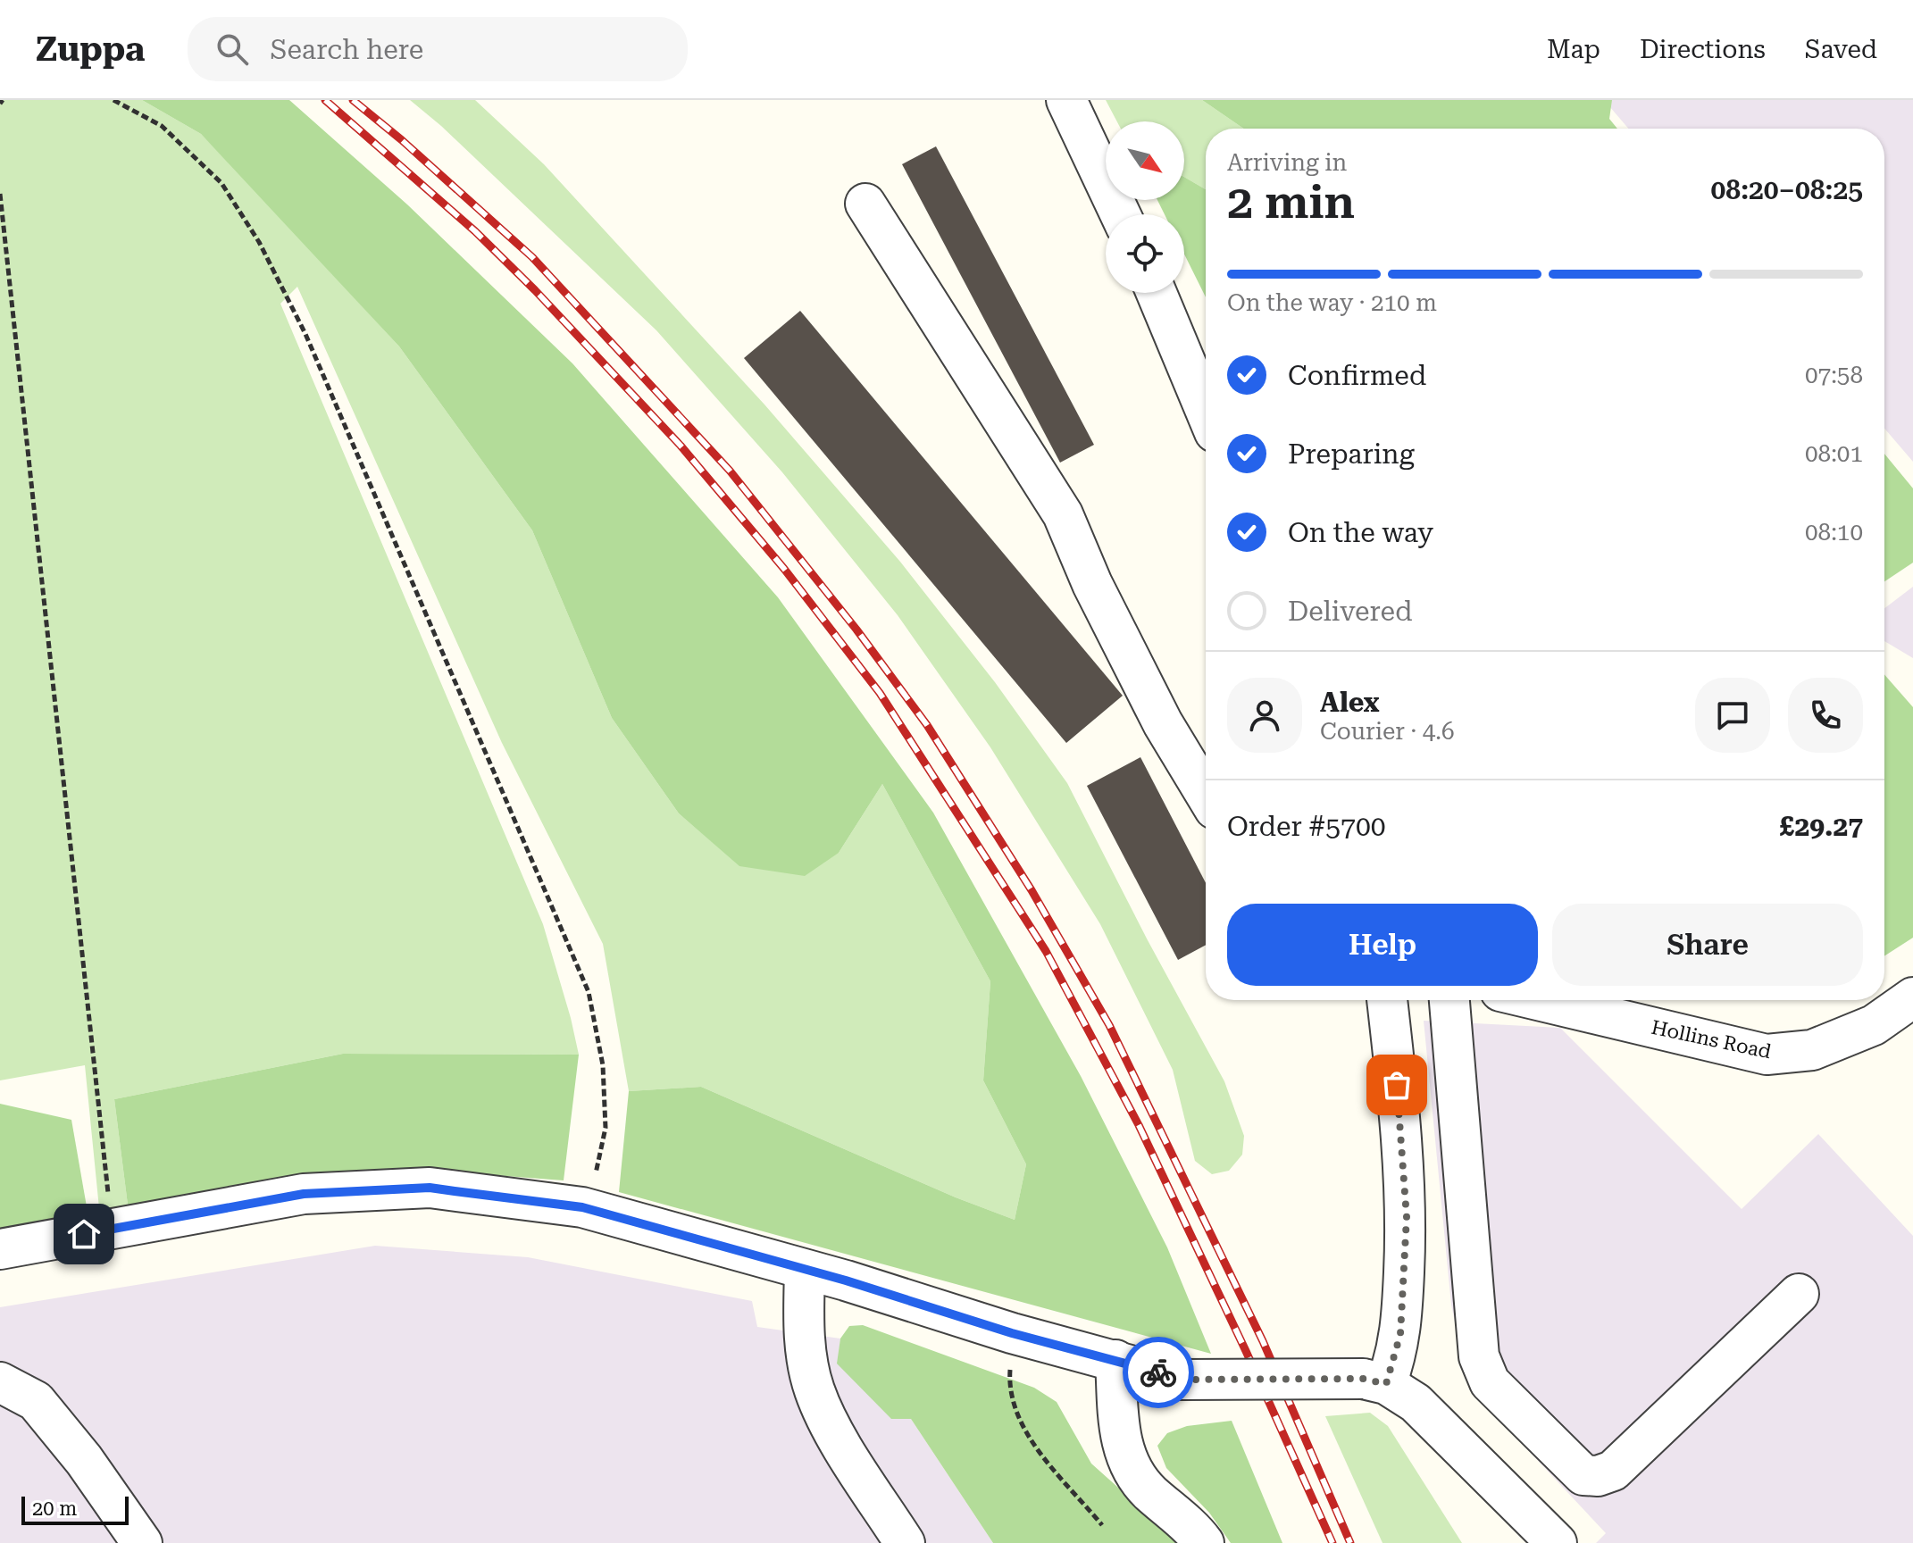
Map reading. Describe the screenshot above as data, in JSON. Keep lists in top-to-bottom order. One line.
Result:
{"streets":{"street":["Hollins Road"]},"scale_bar":"20 m","north":"bottom right","page":{"header":"Zuppa","search":"Search here","nav":["Map","Directions","Saved"],"heading":["2 min","Arriving in","08:20–08:25"],"panel":["Alex","Courier · 4.6","Order #5700","£29.27"],"bar":"On the way · 210 m","list":[["Confirmed","07:58"],["Preparing","08:01"],["On the way","08:10"],"Delivered"],"buttons":["Help","Share"],"scale":"20 m"}}
